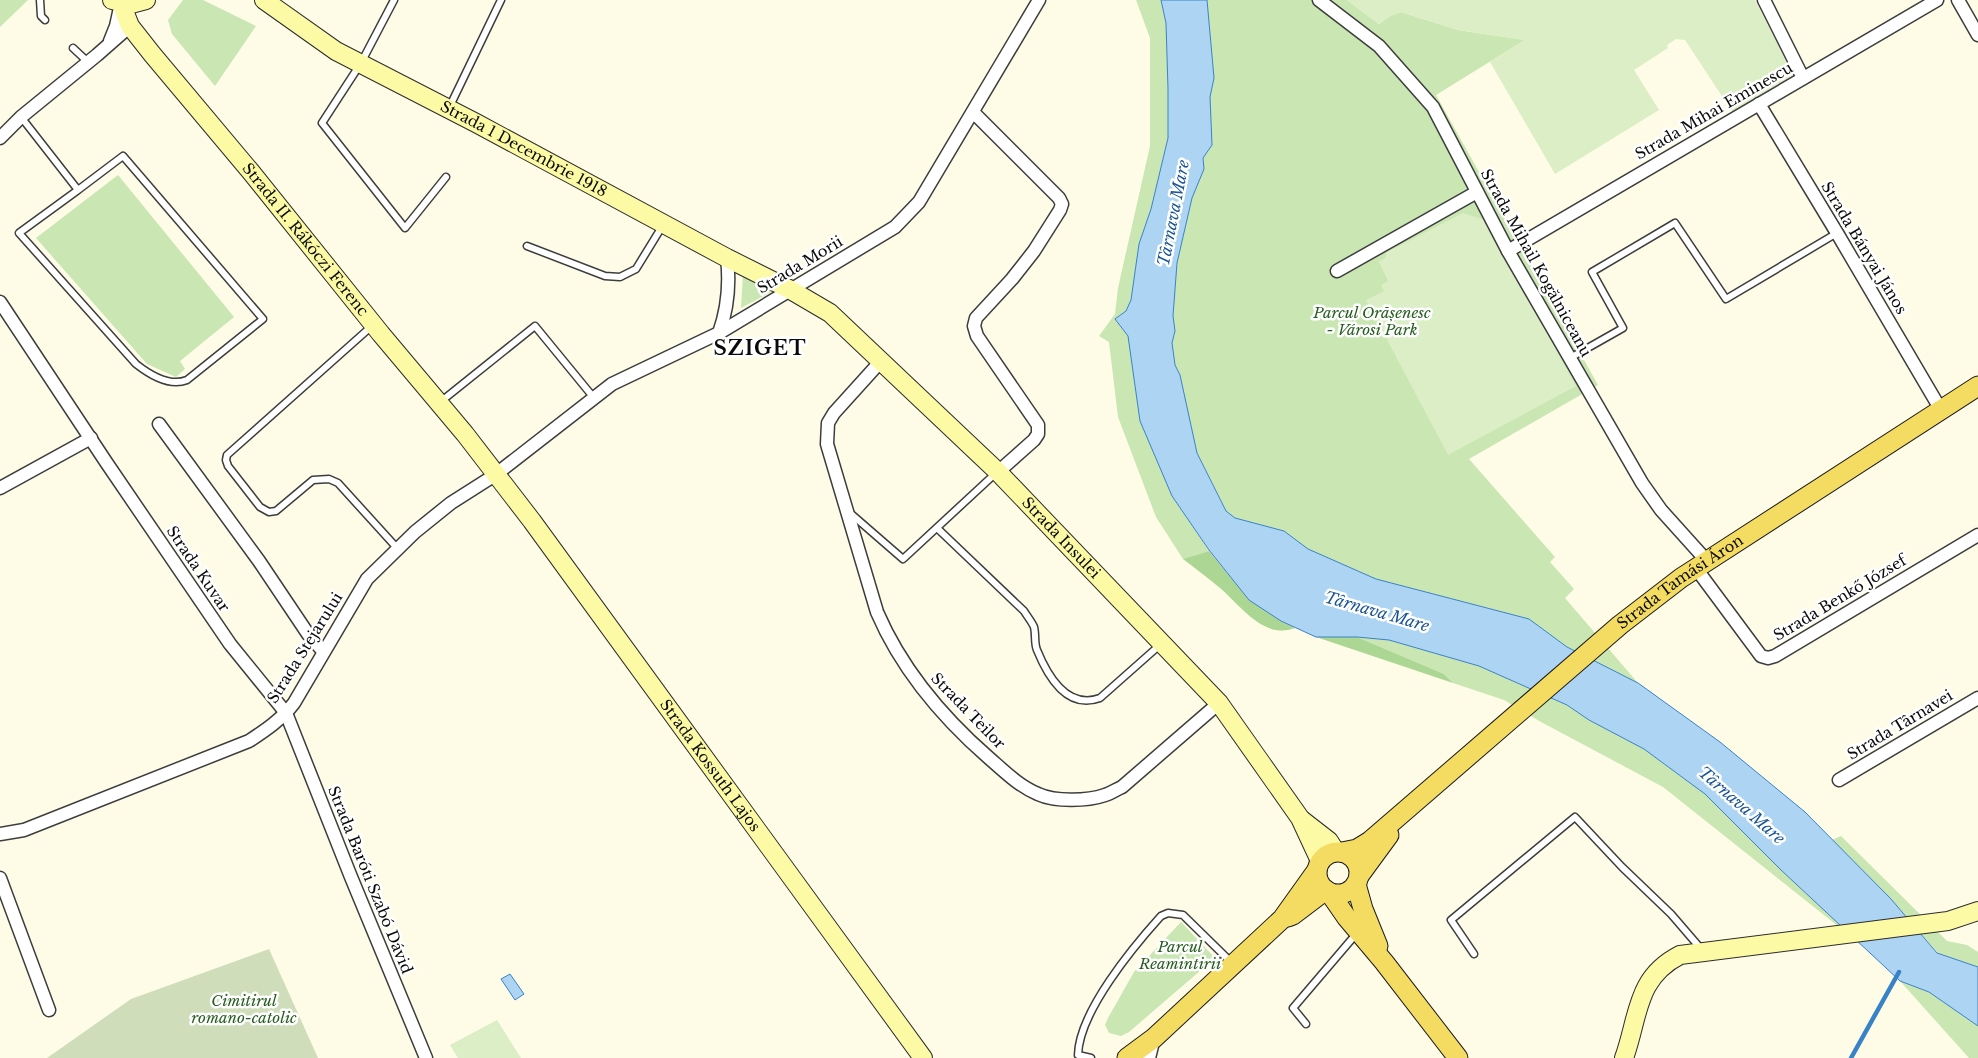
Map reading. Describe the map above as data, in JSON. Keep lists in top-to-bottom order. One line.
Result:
{"streets":{"main road":["Strada 1 Decembrie 1918","Strada II. Rákóczi Ferenc","Strada Insulei","Strada Tamási Áron","Strada Kossuth Lajos"],"street":["Strada Mihai Eminescu","Strada Bányai János","Strada Mihail Kogălniceanu","Strada Morii","Strada Kuvar","Strada Benkő József","Strada Stejarului","Strada Teilor","Strada Târnavei","Strada Baróti Szabó Dávid"]},"crossings":[["Strada Mihai Eminescu","Strada Bányai János"],["Strada Mihai Eminescu","Strada Mihail Kogălniceanu"],["Strada 1 Decembrie 1918","Strada Morii"],["Strada 1 Decembrie 1918","Strada Insulei"],["Strada II. Rákóczi Ferenc","Strada Morii"],["Strada II. Rákóczi Ferenc","Strada Stejarului"],["Strada II. Rákóczi Ferenc","Strada Kossuth Lajos"],["Strada Bányai János","Strada Tamási Áron"],["Strada Mihail Kogălniceanu","Strada Tamási Áron"],["Strada Mihail Kogălniceanu","Strada Benkő József"],["Strada Morii","Strada Insulei"],["Strada Morii","Strada Stejarului"],["Strada Morii","Strada Kossuth Lajos"],["Strada Insulei","Strada Tamási Áron"],["Strada Insulei","Strada Teilor"],["Strada Kuvar","Strada Stejarului"],["Strada Kuvar","Strada Baróti Szabó Dávid"],["Strada Tamási Áron","Strada Benkő József"],["Strada Stejarului","Strada Kossuth Lajos"],["Strada Stejarului","Strada Baróti Szabó Dávid"]],"districts":["SZIGET"],"water":["Târnava Mare"],"parks":["Parcul Orășenesc - Városi Park","Parcul Reamintirii","Cimitirul romano-catolic"]}
